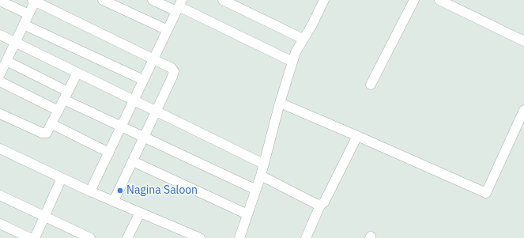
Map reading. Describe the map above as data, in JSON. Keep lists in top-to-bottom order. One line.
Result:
{"places":["Nagina Saloon"]}
